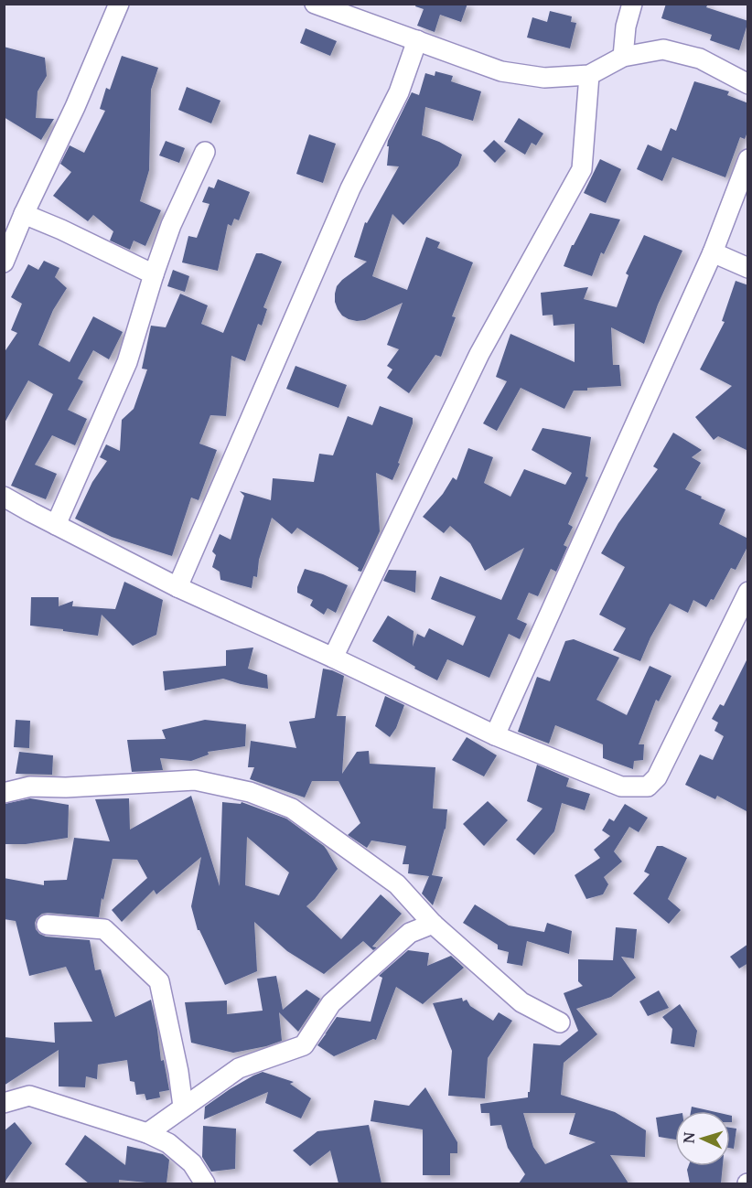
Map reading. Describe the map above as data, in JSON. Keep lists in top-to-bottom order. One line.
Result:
{"north":"left"}
